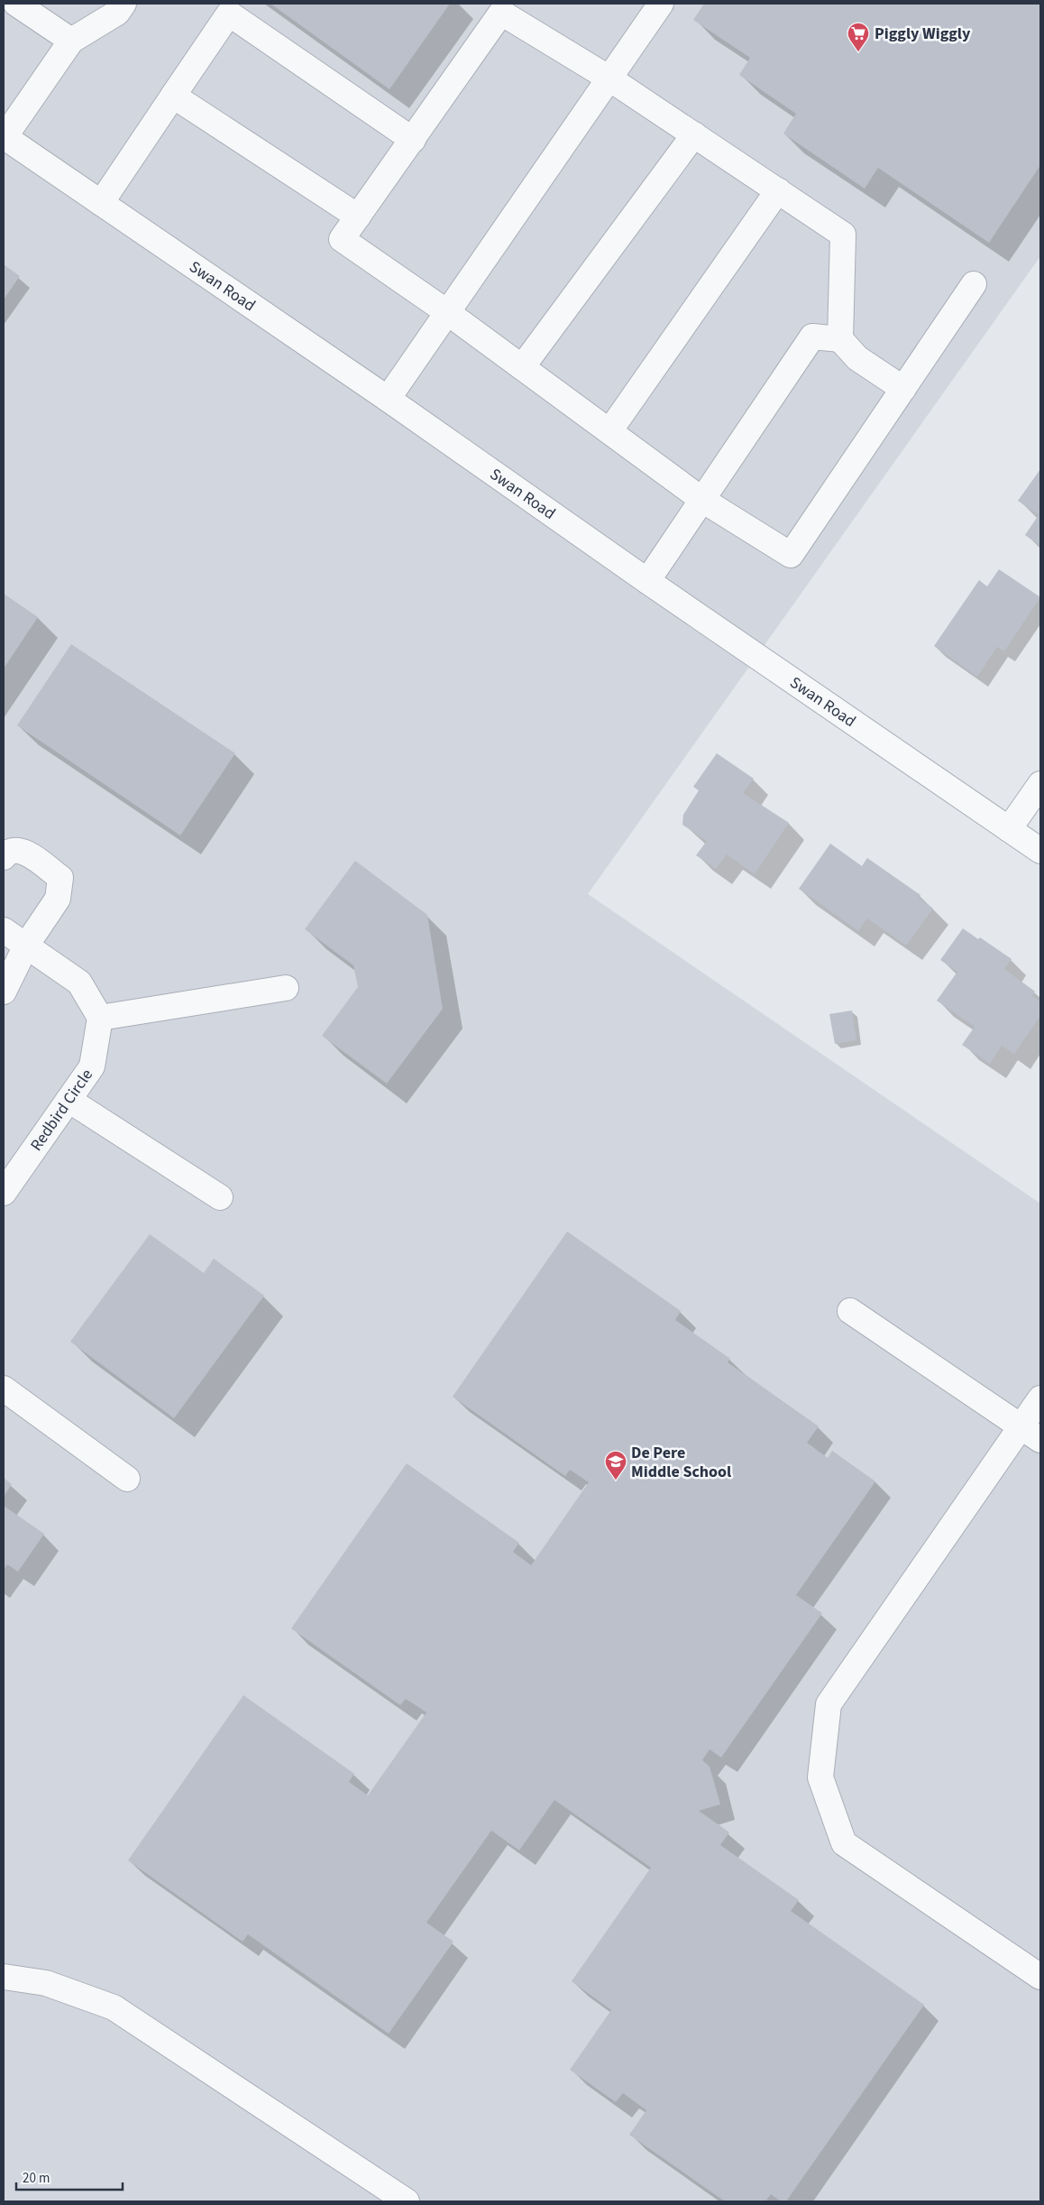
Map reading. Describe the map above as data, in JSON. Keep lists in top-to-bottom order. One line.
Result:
{"streets":{"street":["Swan Road","Redbird Circle"]},"places":{"supermarket":["Piggly Wiggly"],"school or university":["De Pere Middle School"]},"scale_bar":"20 m"}
